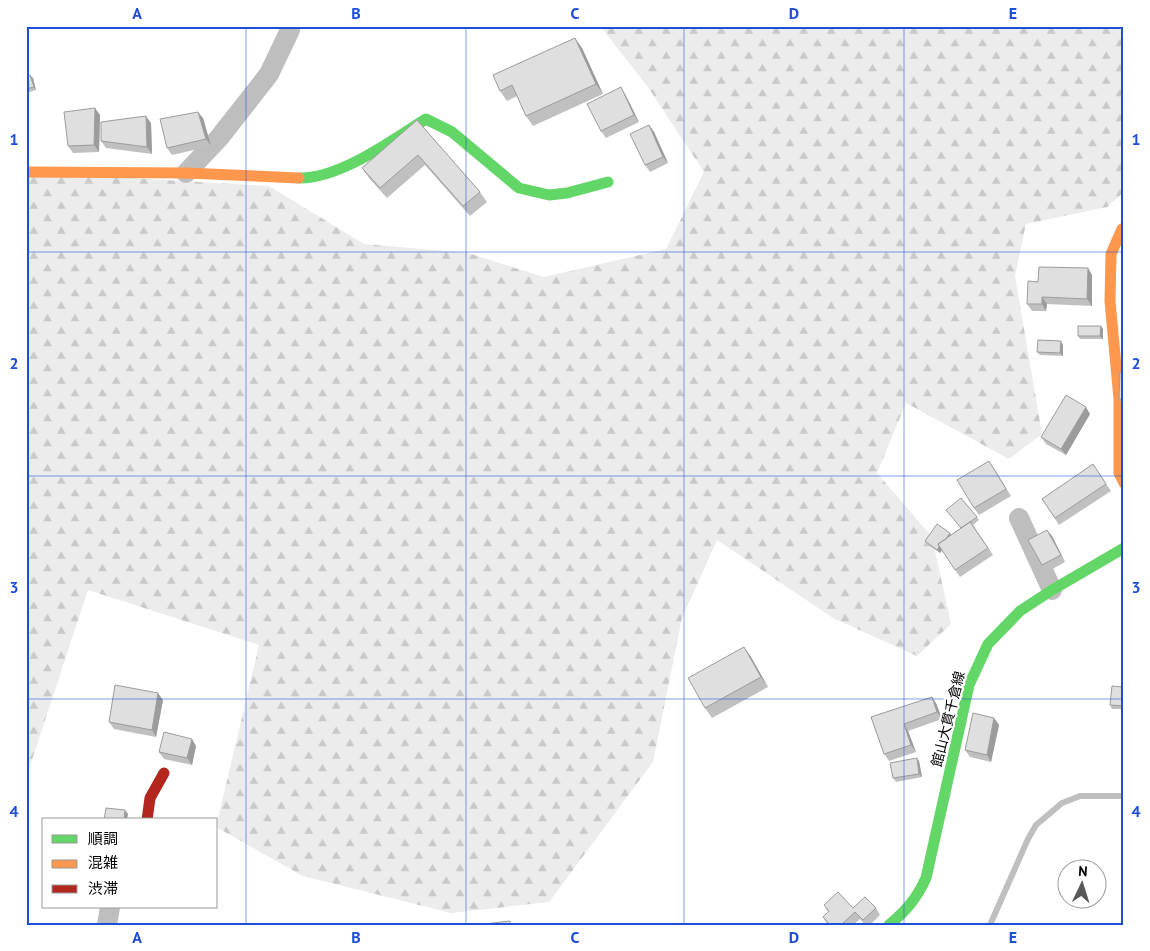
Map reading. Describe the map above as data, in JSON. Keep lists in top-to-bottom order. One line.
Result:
{"streets":{"street":["館山大貫千倉線"]},"legend":["順調","混雑","渋滞"],"north":"top","grid":{"columns":["A","B","C","D","E"],"rows":["1","2","3","4"]}}
